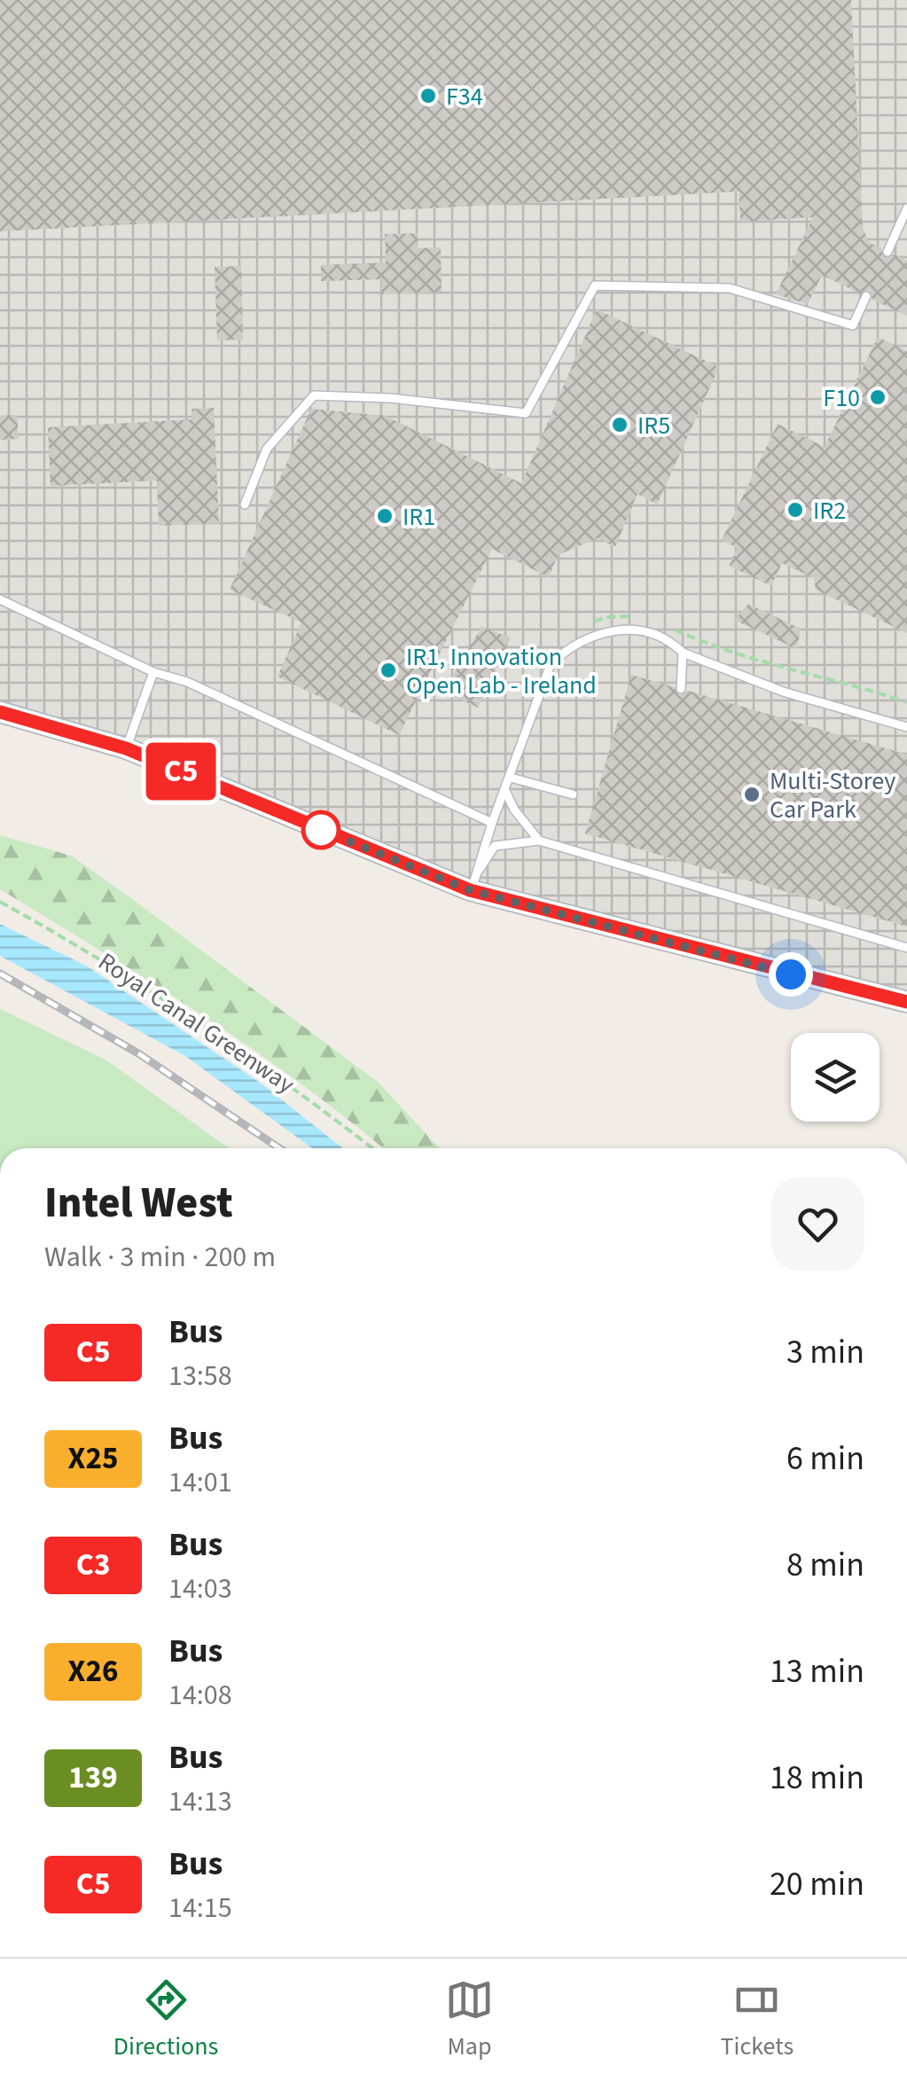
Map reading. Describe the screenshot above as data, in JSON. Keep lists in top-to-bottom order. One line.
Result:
{"streets":{"path":["Royal Canal Greenway"]},"places":["F34","F10","IR5","IR2","IR1","IR1, Innovation Open Lab - Ireland","Multi-Storey Car Park"],"lines":["bus line C5"],"page":{"on_map":"C5","heading":["Intel West","Walk · 3 min · 200 m"],"list":[{"mark":"C5","name":"Bus","note":"13:58","value":"3 min"},{"mark":"X25","name":"Bus","note":"14:01","value":"6 min"},{"mark":"C3","name":"Bus","note":"14:03","value":"8 min"},{"mark":"X26","name":"Bus","note":"14:08","value":"13 min"},{"mark":"139","name":"Bus","note":"14:13","value":"18 min"},{"mark":"C5","name":"Bus","note":"14:15","value":"20 min"}],"tabs":["Directions","Map","Tickets"]}}
